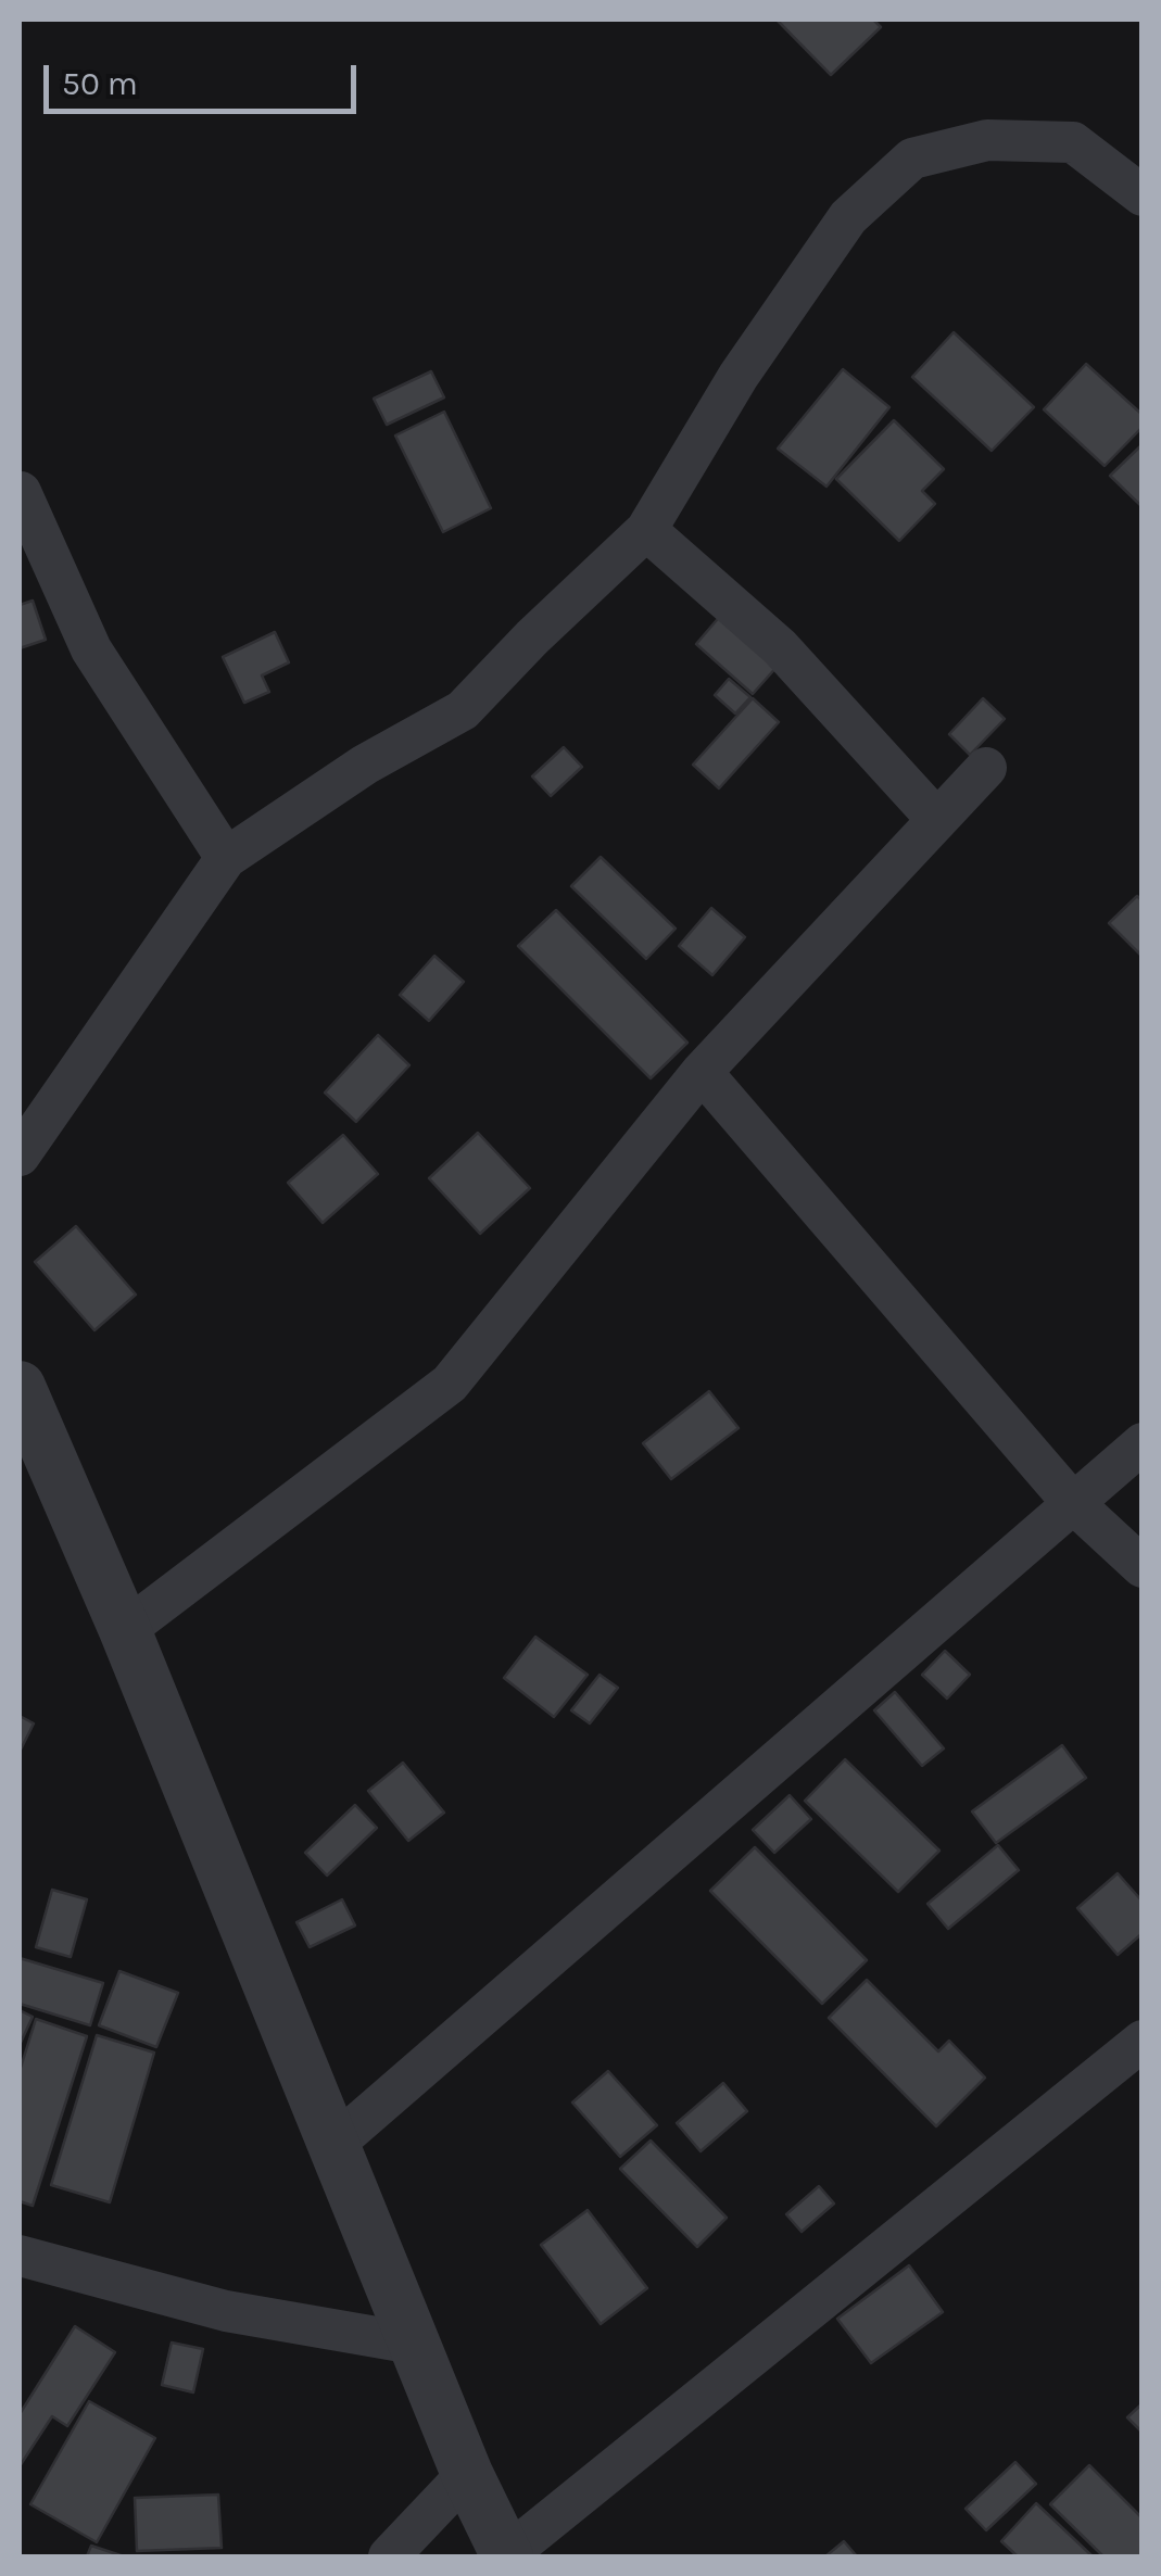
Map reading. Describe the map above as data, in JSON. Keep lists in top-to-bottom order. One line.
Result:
{"scale_bar":"50 m"}
